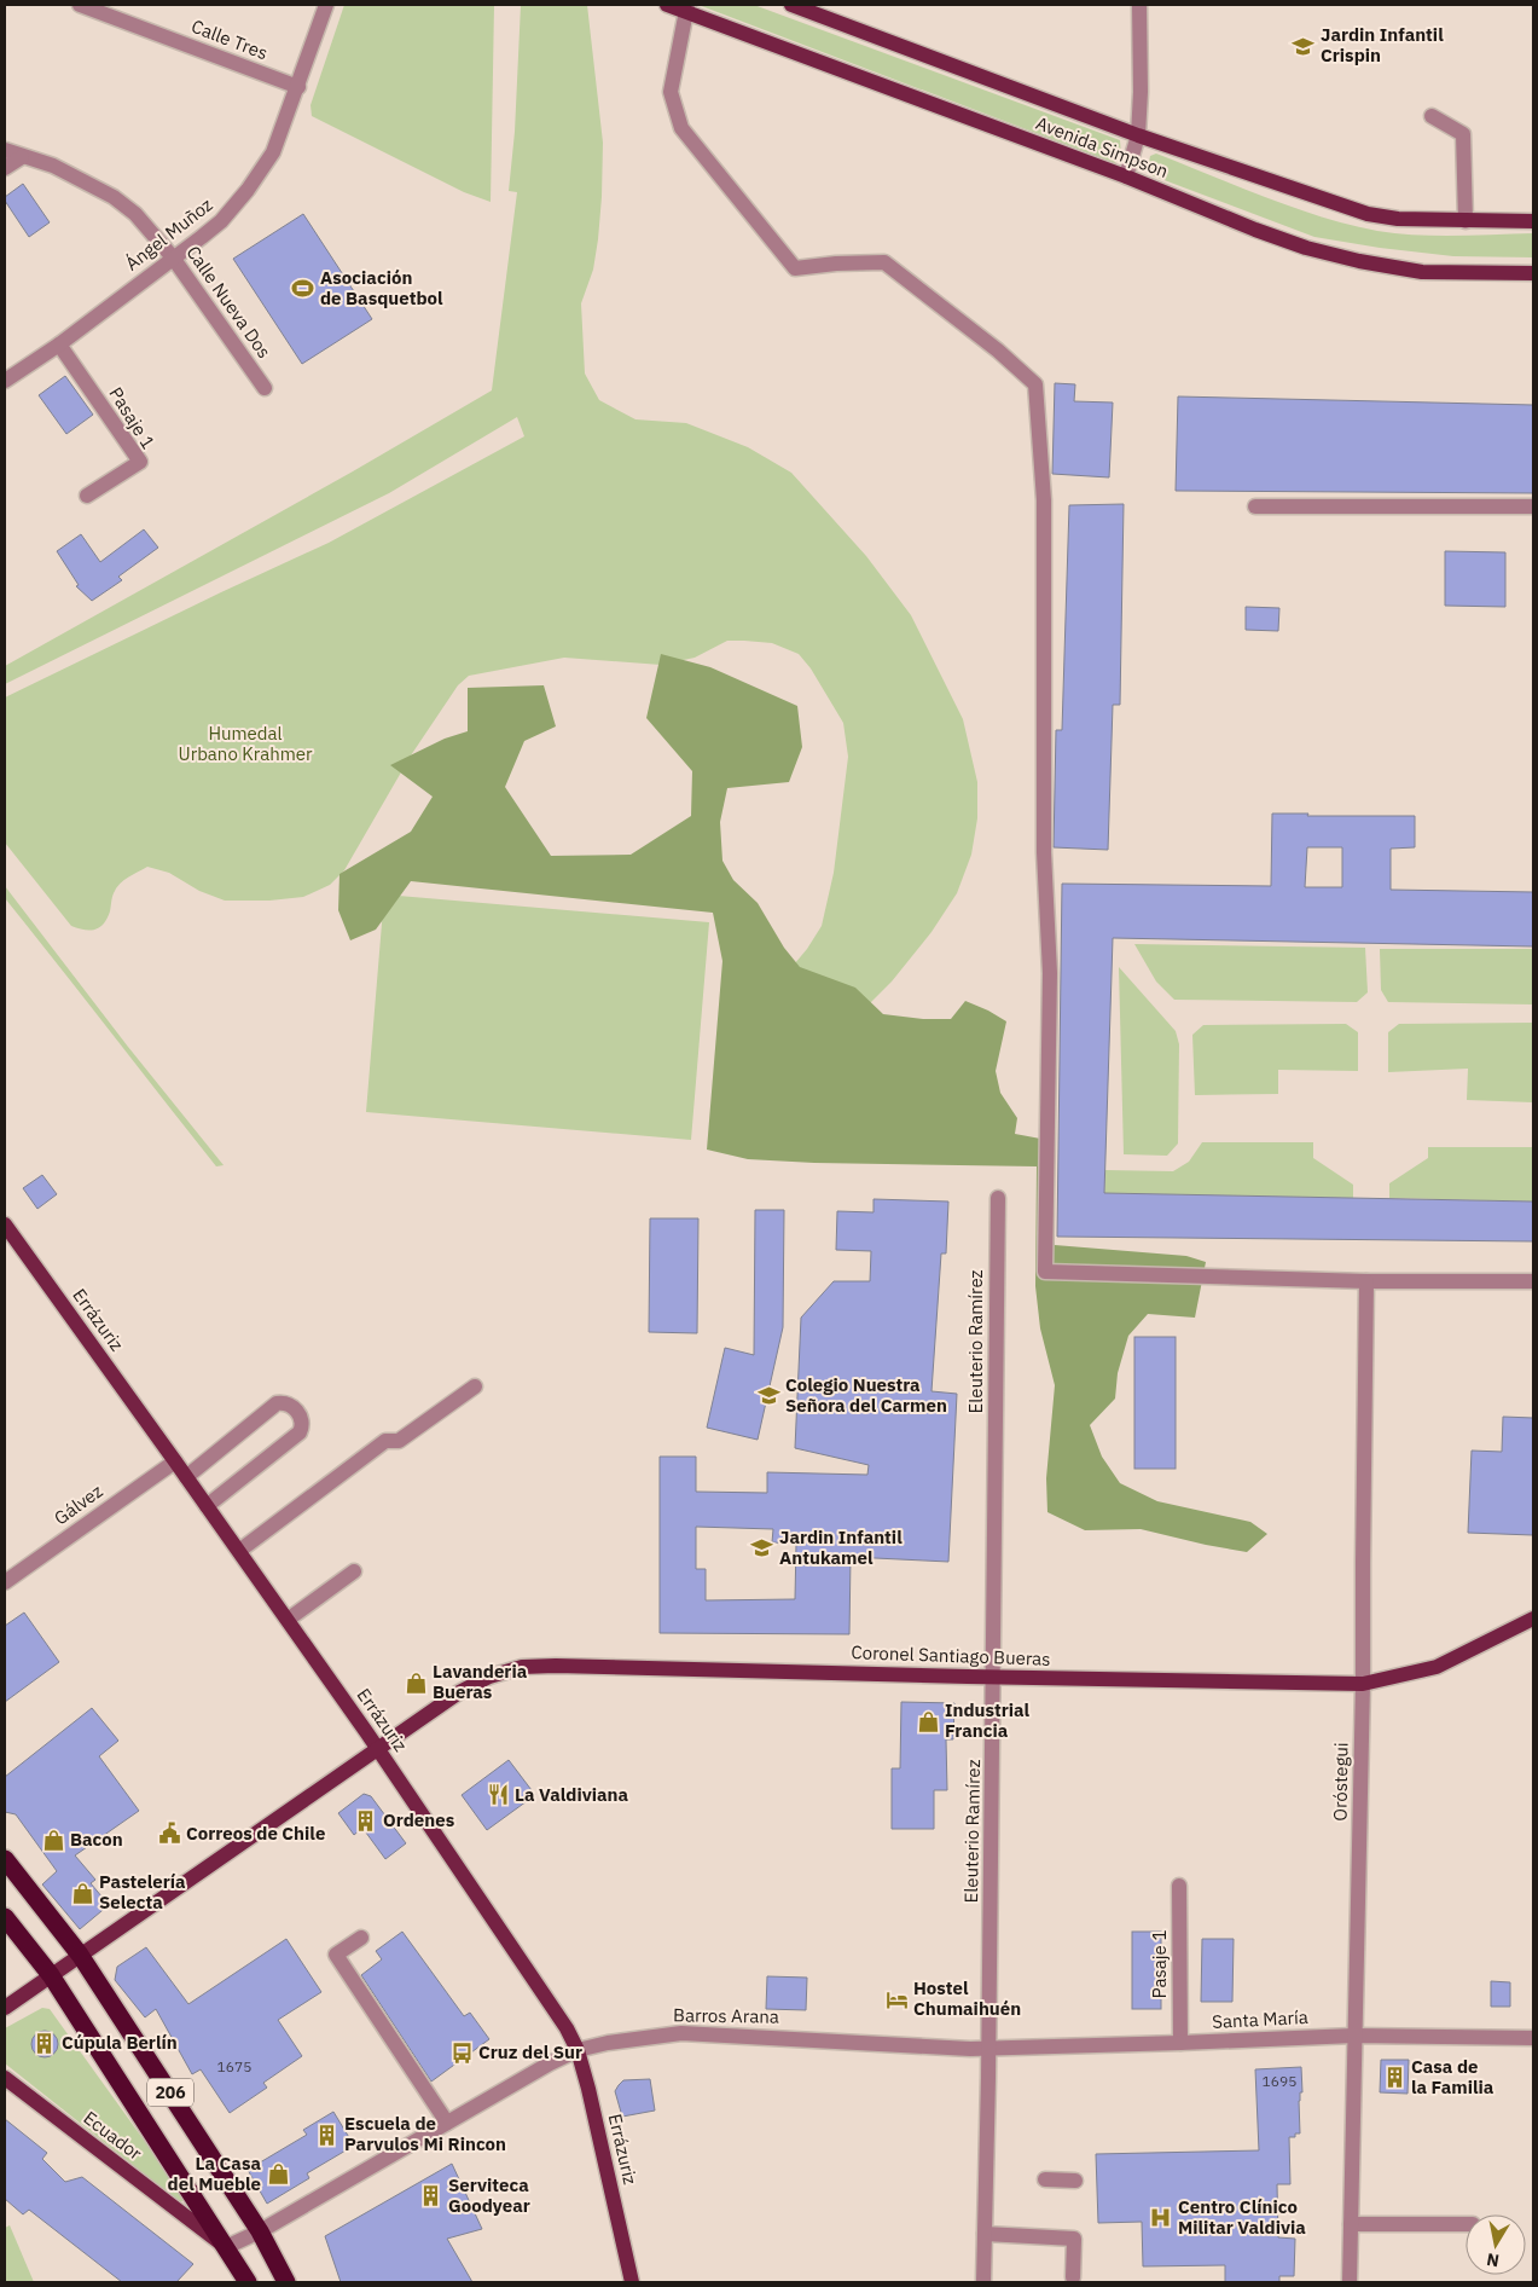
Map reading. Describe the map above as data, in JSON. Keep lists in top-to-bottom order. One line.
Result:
{"streets":{"highway":["206"],"main road":["Avenida Simpson","Errázuriz","Coronel Santiago Bueras","Ecuador"],"street":["Calle Tres","Ángel Muñoz","Calle Nueva Dos","Pasaje 1","Eleuterio Ramírez","Gálvez","Oróstegui","Barros Arana","Santa María"]},"crossings":[["Calle Tres","Ángel Muñoz"],["Ángel Muñoz","Calle Nueva Dos"],["Ángel Muñoz","Pasaje 1"],["Pasaje 1","Santa María"],["Errázuriz","Gálvez"],["Errázuriz","Coronel Santiago Bueras"],["Errázuriz","Barros Arana"],["Eleuterio Ramírez","Coronel Santiago Bueras"],["Eleuterio Ramírez","Barros Arana"],["Eleuterio Ramírez","Santa María"],["Coronel Santiago Bueras","Oróstegui"],["Coronel Santiago Bueras","206"],["Oróstegui","Santa María"],["Barros Arana","Santa María"],["Barros Arana","206"],["Barros Arana","Ecuador"],["206","Ecuador"]],"parks":["Humedal Urbano Krahmer"],"places":{"school or university":["Jardin Infantil Crispin","Colegio Nuestra Señora del Carmen","Jardin Infantil Antukamel"],"sports":["Asociación de Basquetbol"],"shop":["Lavanderia Bueras","Industrial Francia","Bacon","Pastelería Selecta","La Casa del Mueble"],"restaurant":["La Valdiviana"],"building":["Ordenes","Cúpula Berlín","Casa de la Familia","Escuela de Parvulos Mi Rincon","Serviteca Goodyear"],"public building":["Correos de Chile"],"hotel":["Hostel Chumaihuén"],"bus stop":["Cruz del Sur"],"hospital":["Centro Clínico Militar Valdivia"]},"house_numbers":["1675","1695"],"north":"bottom"}
